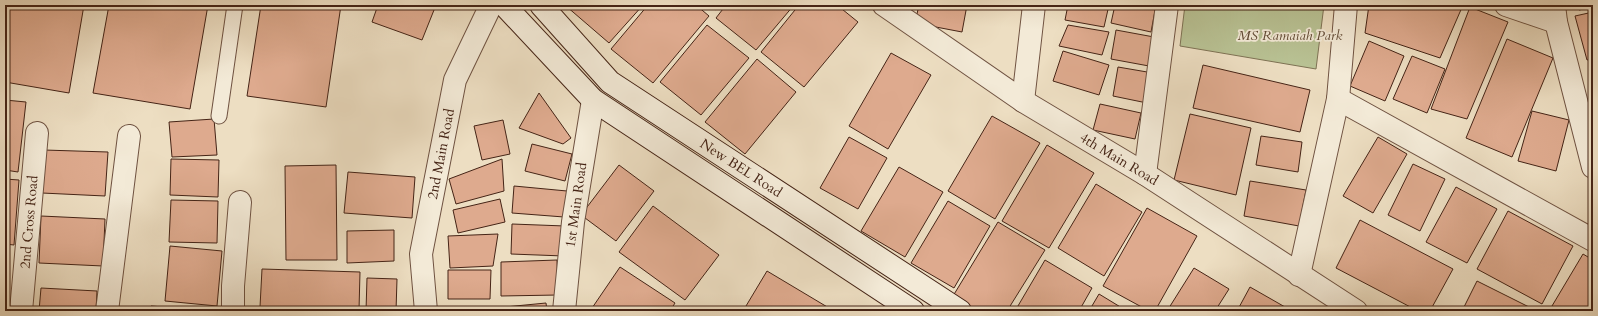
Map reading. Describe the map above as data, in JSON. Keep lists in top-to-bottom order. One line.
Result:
{"streets":{"street":["2nd Main Road","4th Main Road","New BEL Road","1st Main Road","2nd Cross Road"]},"crossings":[["New BEL Road","1st Main Road"]],"parks":["MS Ramaiah Park"]}
